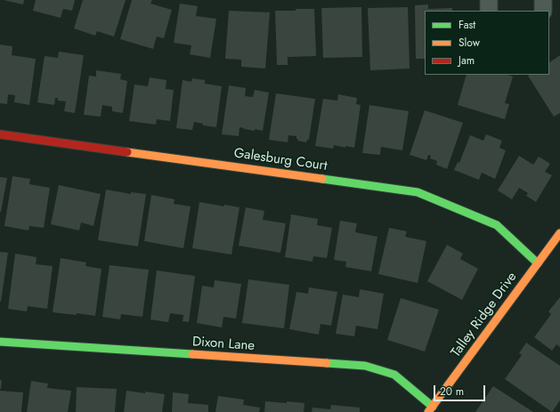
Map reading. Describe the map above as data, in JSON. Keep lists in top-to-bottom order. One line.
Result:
{"streets":{"street":["Galesburg Court","Talley Ridge Drive","Dixon Lane"]},"crossings":[["Galesburg Court","Talley Ridge Drive"],["Talley Ridge Drive","Dixon Lane"]],"legend":["Fast","Slow","Jam"],"scale_bar":"20 m"}
